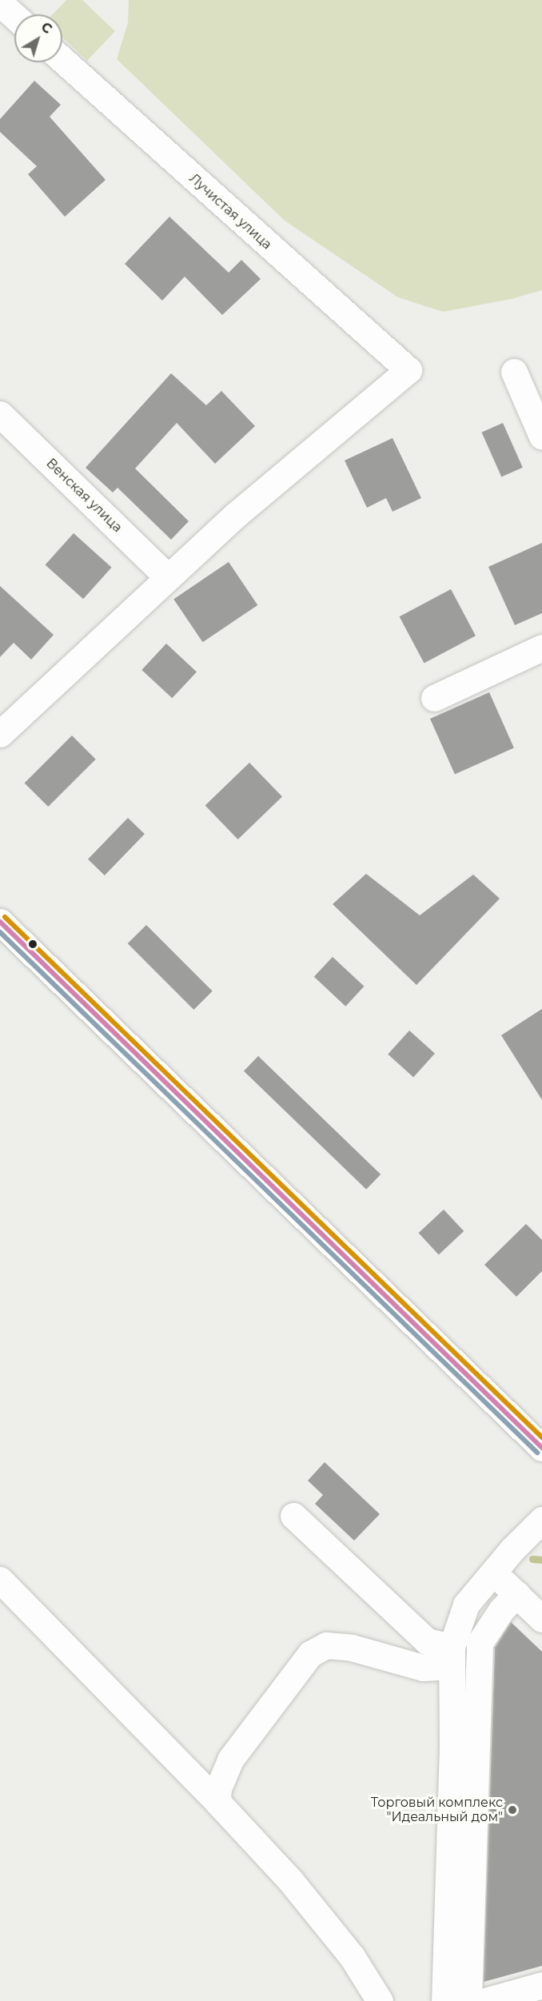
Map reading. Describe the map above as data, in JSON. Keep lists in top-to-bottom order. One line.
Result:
{"streets":{"street":["Лучистая улица","Венская улица"]},"crossings":[["Лучистая улица","Венская улица"]],"places":["Торговый комплекс \"Идеальный дом\""],"north":"top right"}
